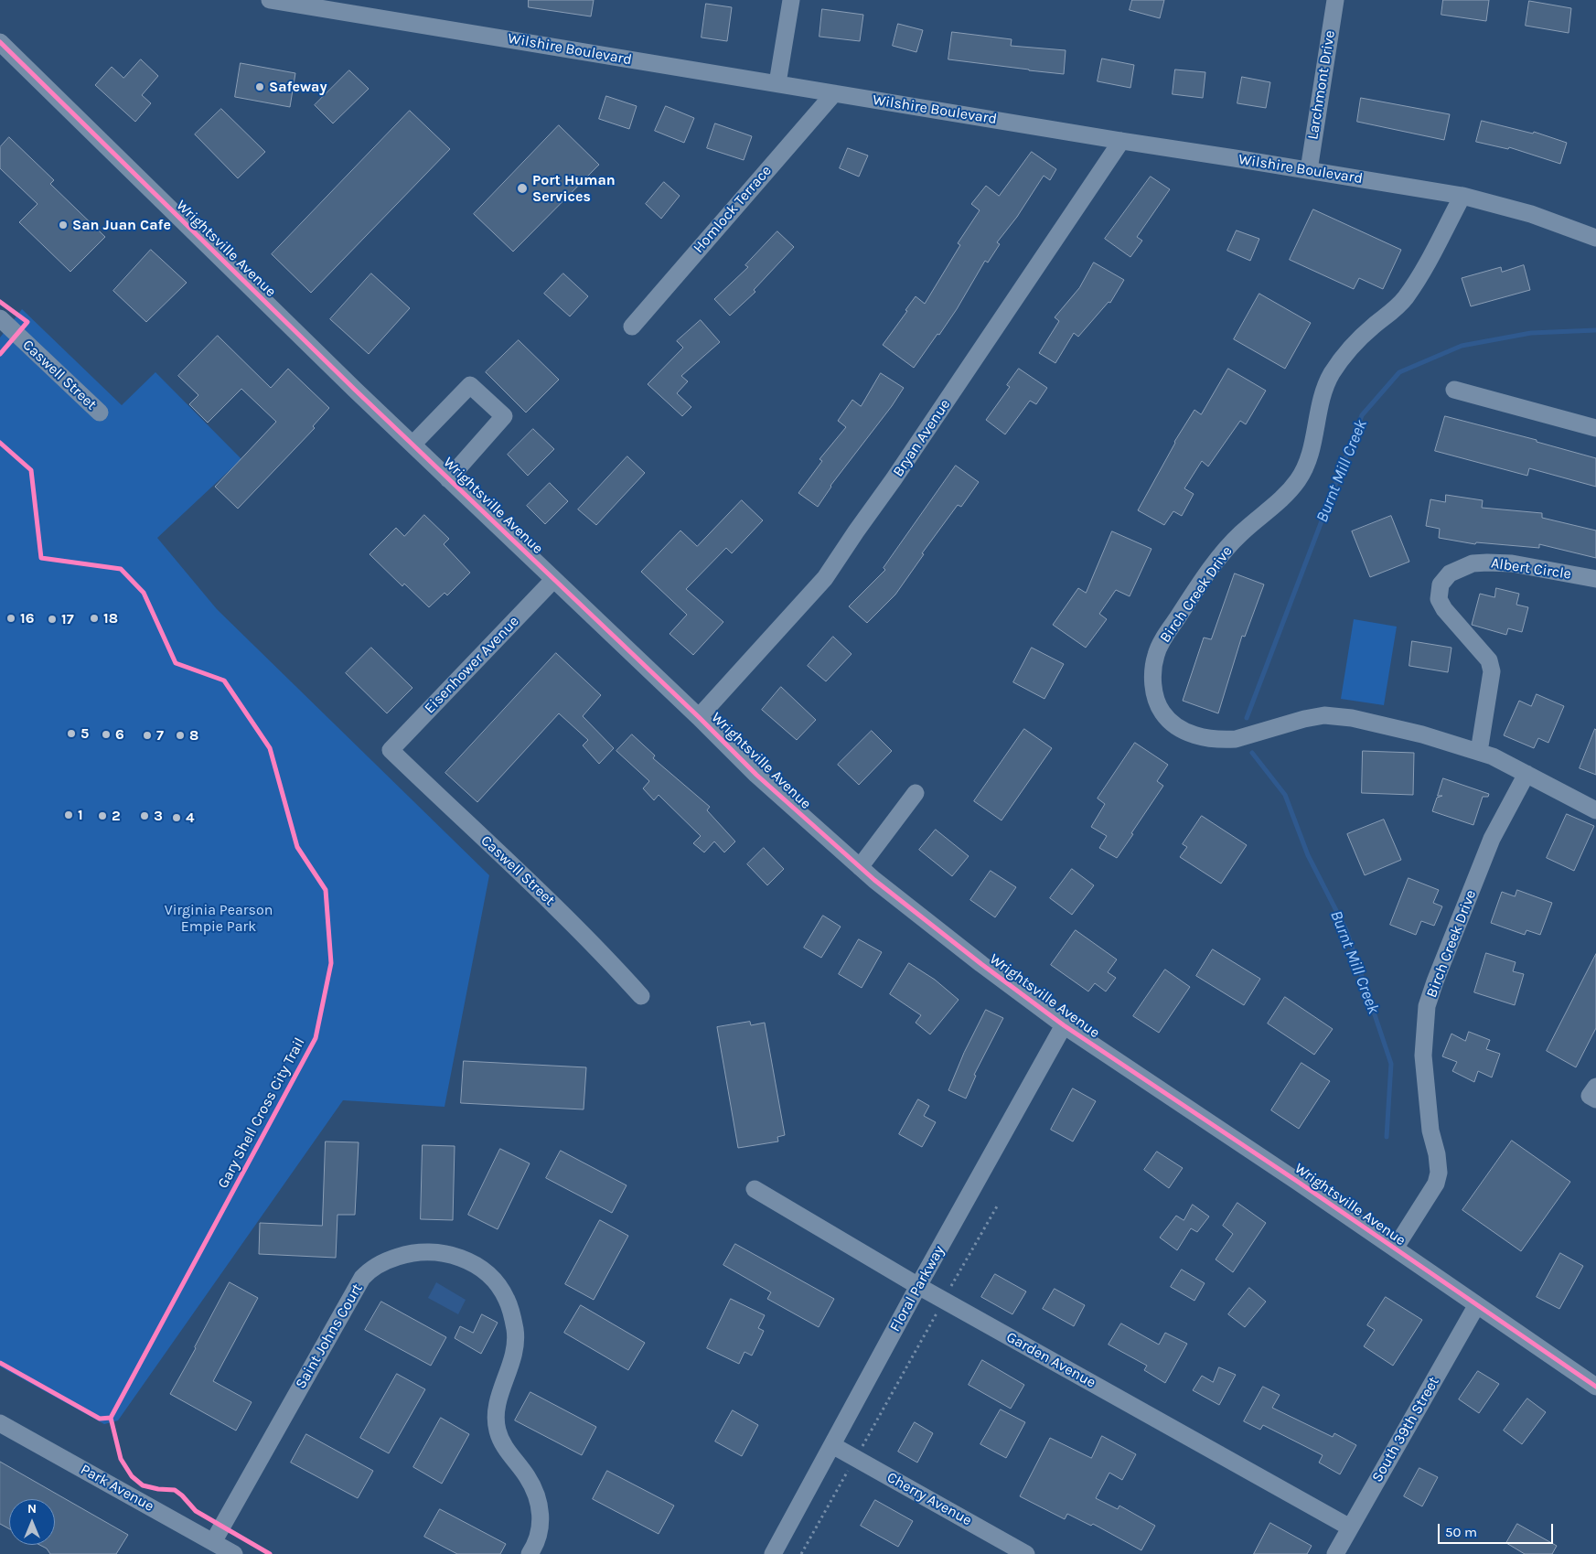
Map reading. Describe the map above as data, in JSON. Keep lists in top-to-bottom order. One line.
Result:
{"streets":{"street":["Wilshire Boulevard","Larchmont Drive","Homlock Terrace","Wrightsville Avenue","Caswell Street","Bryan Avenue","Albert Circle","Birch Creek Drive","Eisenhower Avenue","Floral Parkway","Saint Johns Court","Garden Avenue","South 39th Street","Park Avenue","Cherry Avenue"],"cycle path":["Gary Shell Cross City Trail"]},"crossings":[["Wilshire Boulevard","Larchmont Drive"],["Wilshire Boulevard","Homlock Terrace"],["Wilshire Boulevard","Bryan Avenue"],["Wilshire Boulevard","Birch Creek Drive"],["Wrightsville Avenue","Bryan Avenue"],["Wrightsville Avenue","Birch Creek Drive"],["Wrightsville Avenue","Eisenhower Avenue"],["Wrightsville Avenue","Floral Parkway"],["Wrightsville Avenue","South 39th Street"],["Caswell Street","Eisenhower Avenue"],["Albert Circle","Birch Creek Drive"],["Floral Parkway","Garden Avenue"],["Floral Parkway","Cherry Avenue"],["Saint Johns Court","Park Avenue"],["Garden Avenue","South 39th Street"]],"water":["Burnt Mill Creek"],"parks":["Virginia Pearson Empie Park"],"places":["Safeway","Port Human Services","San Juan Cafe","16","18","17","5","6","7","8","1","2","3","4"],"scale_bar":"50 m","north":"top"}
